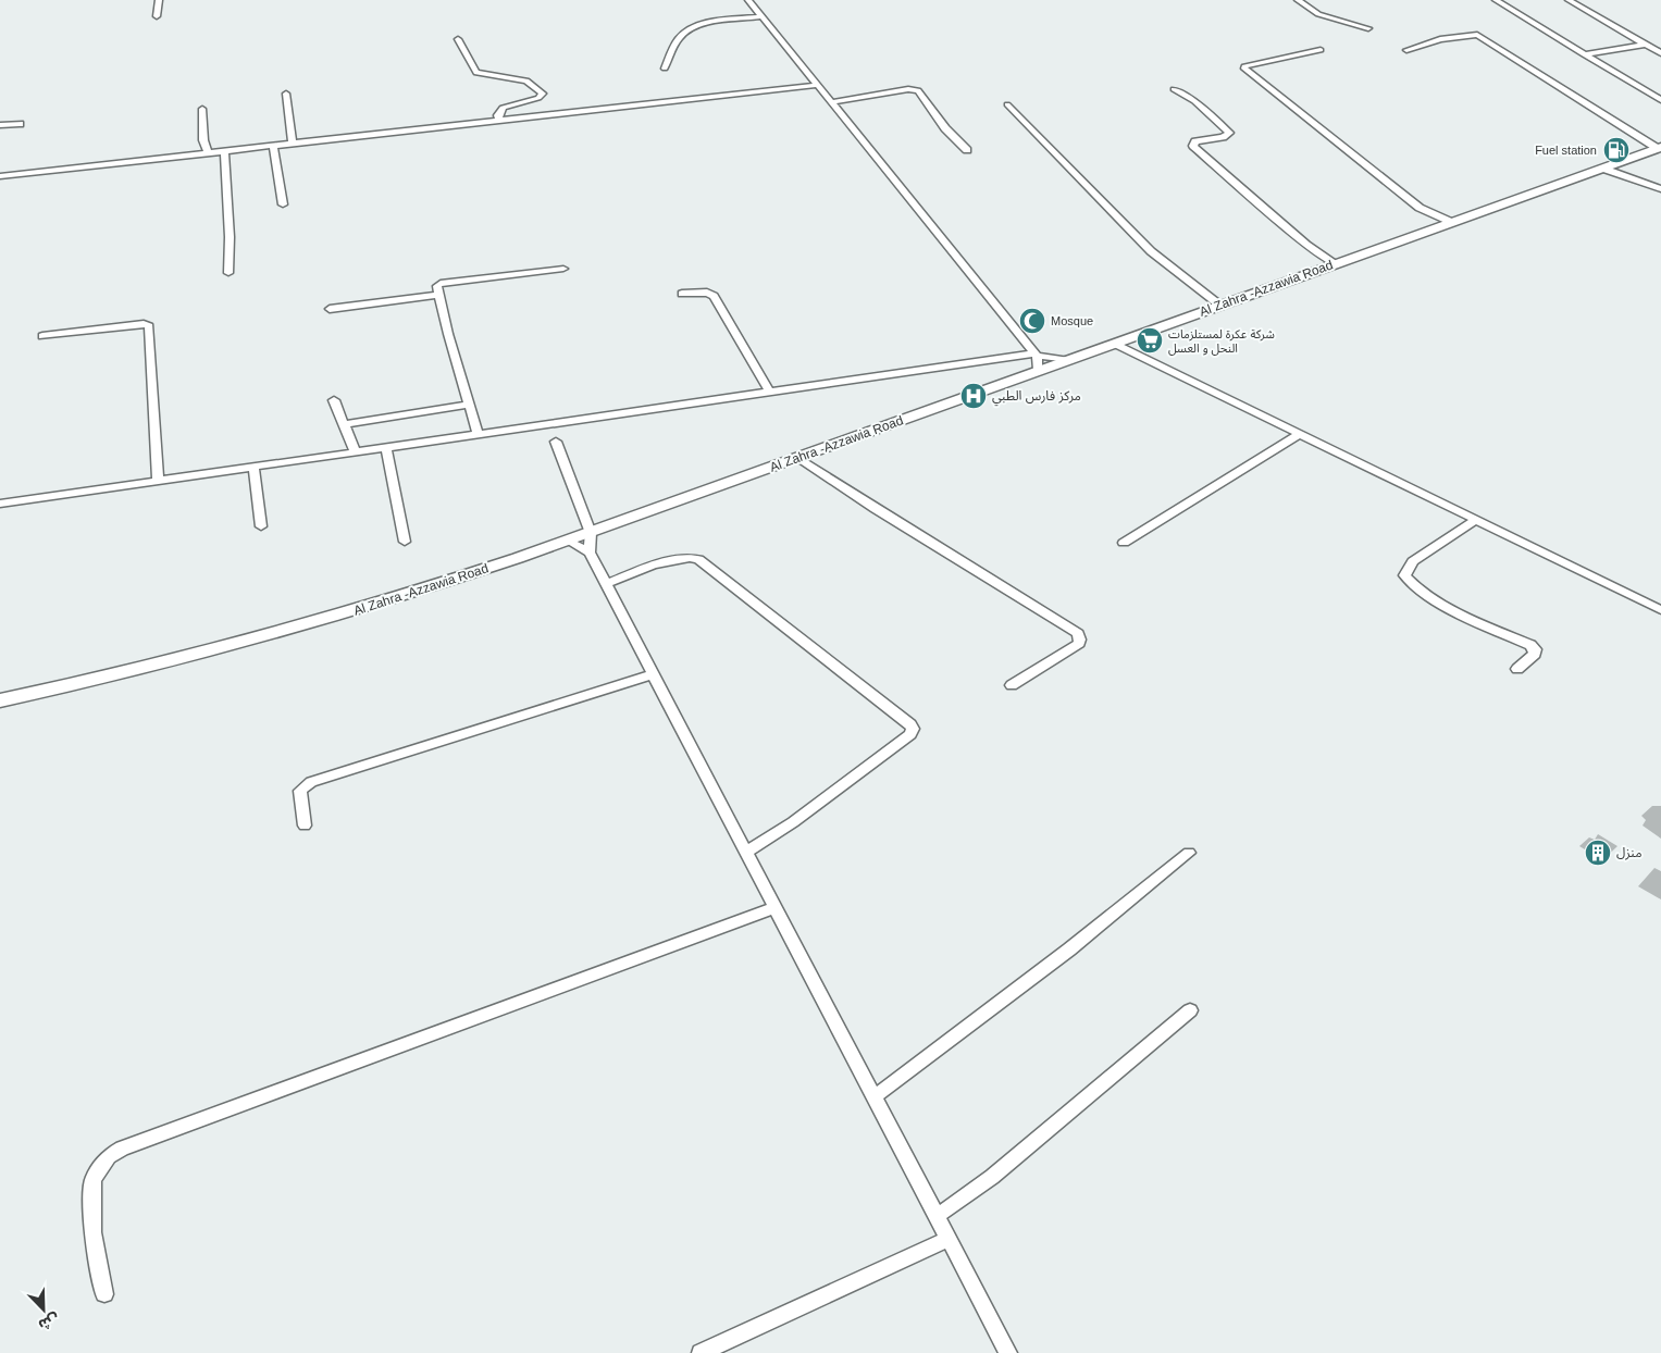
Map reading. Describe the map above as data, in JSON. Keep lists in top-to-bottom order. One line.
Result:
{"streets":{"main road":["Al Zahra -Azzawia Road"]},"places":{"fuel station":["Fuel station"],"mosque":["Mosque"],"supermarket":["شركة عكرة لمستلزمات النحل و العسل"],"hospital":["مركز فارس الطبي"],"building":["منزل"]},"north":"bottom right"}
